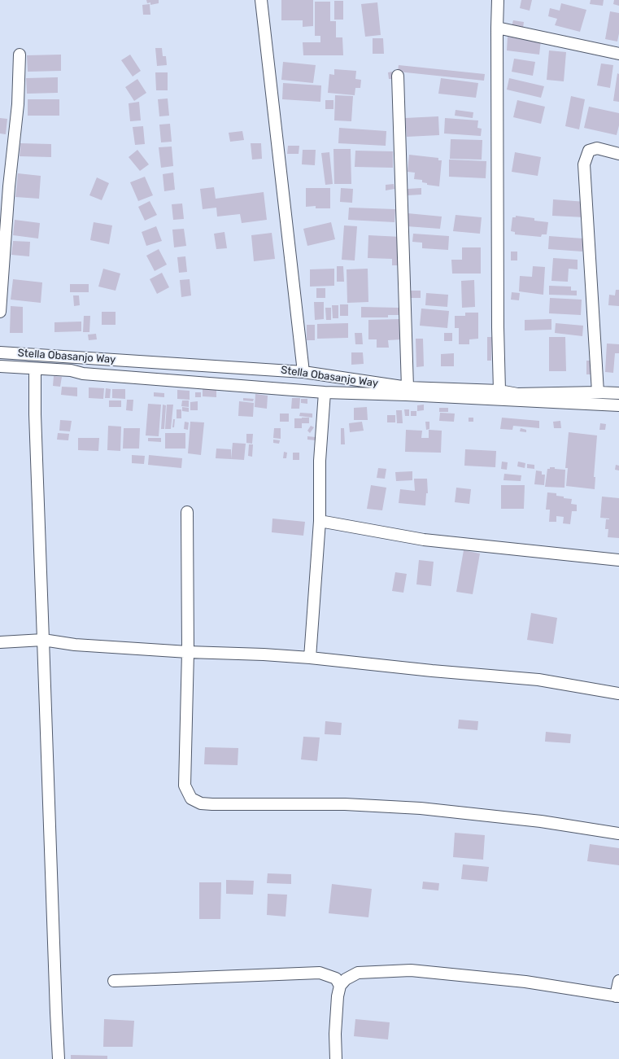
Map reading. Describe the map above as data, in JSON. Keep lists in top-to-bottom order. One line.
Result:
{"streets":{"street":["Stella Obasanjo Way"]}}
